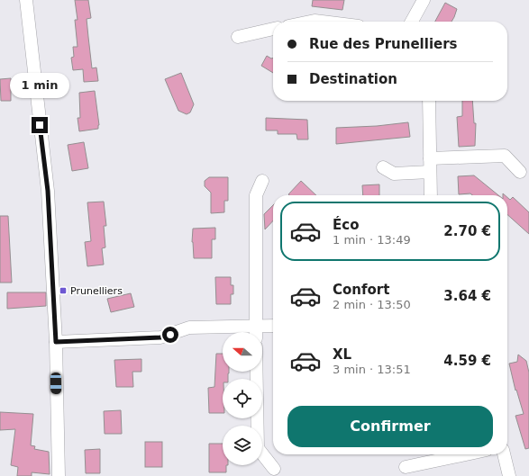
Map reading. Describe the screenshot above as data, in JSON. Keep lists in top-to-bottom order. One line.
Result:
{"places":{"transit":["Prunelliers"]},"north":"left","page":{"banner":["Rue des Prunelliers","Destination"],"bubble":"1 min","list":[{"name":"Éco","note":"1 min · 13:49","value":"2.70 €"},{"name":"Confort","note":"2 min · 13:50","value":"3.64 €"},{"name":"XL","note":"3 min · 13:51","value":"4.59 €"}],"buttons":"Confirmer"}}
